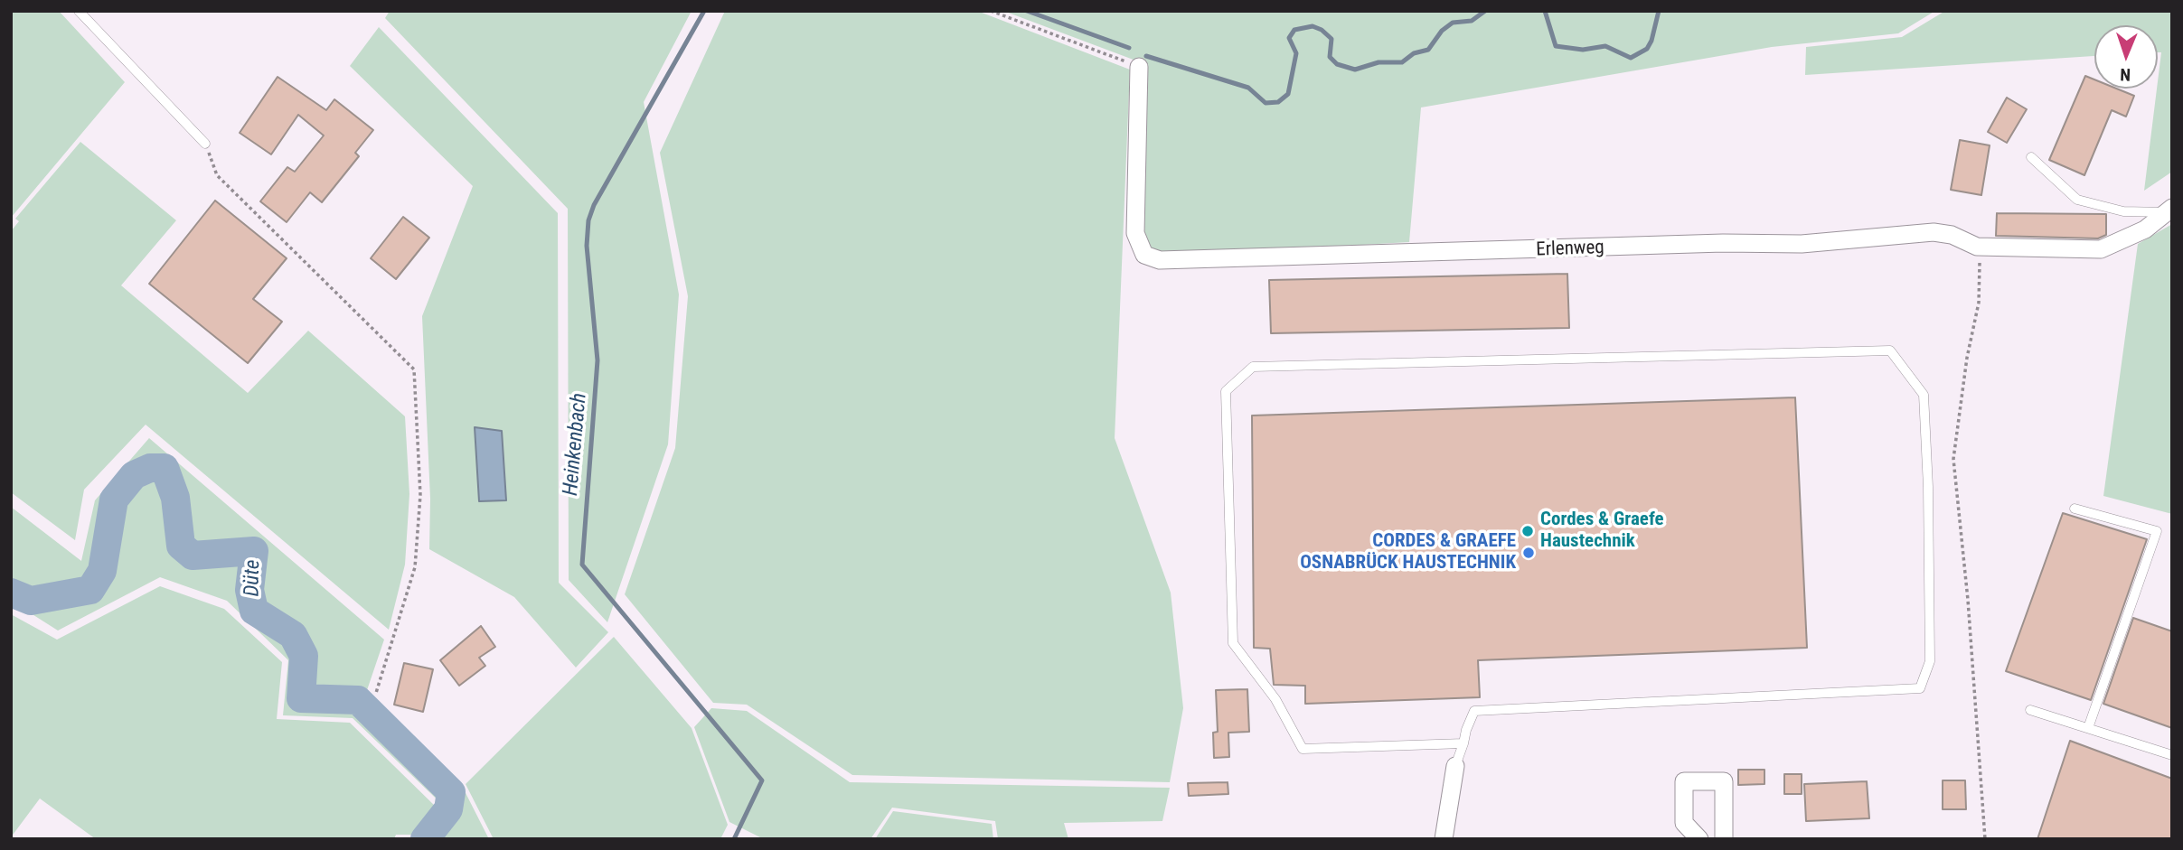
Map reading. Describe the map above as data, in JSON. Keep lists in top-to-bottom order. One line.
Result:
{"streets":{"street":["Erlenweg"]},"water":["Heinkenbach","Düte"],"places":["Cordes & Graefe Haustechnik","CORDES & GRAEFE OSNABRÜCK HAUSTECHNIK"],"north":"bottom"}
